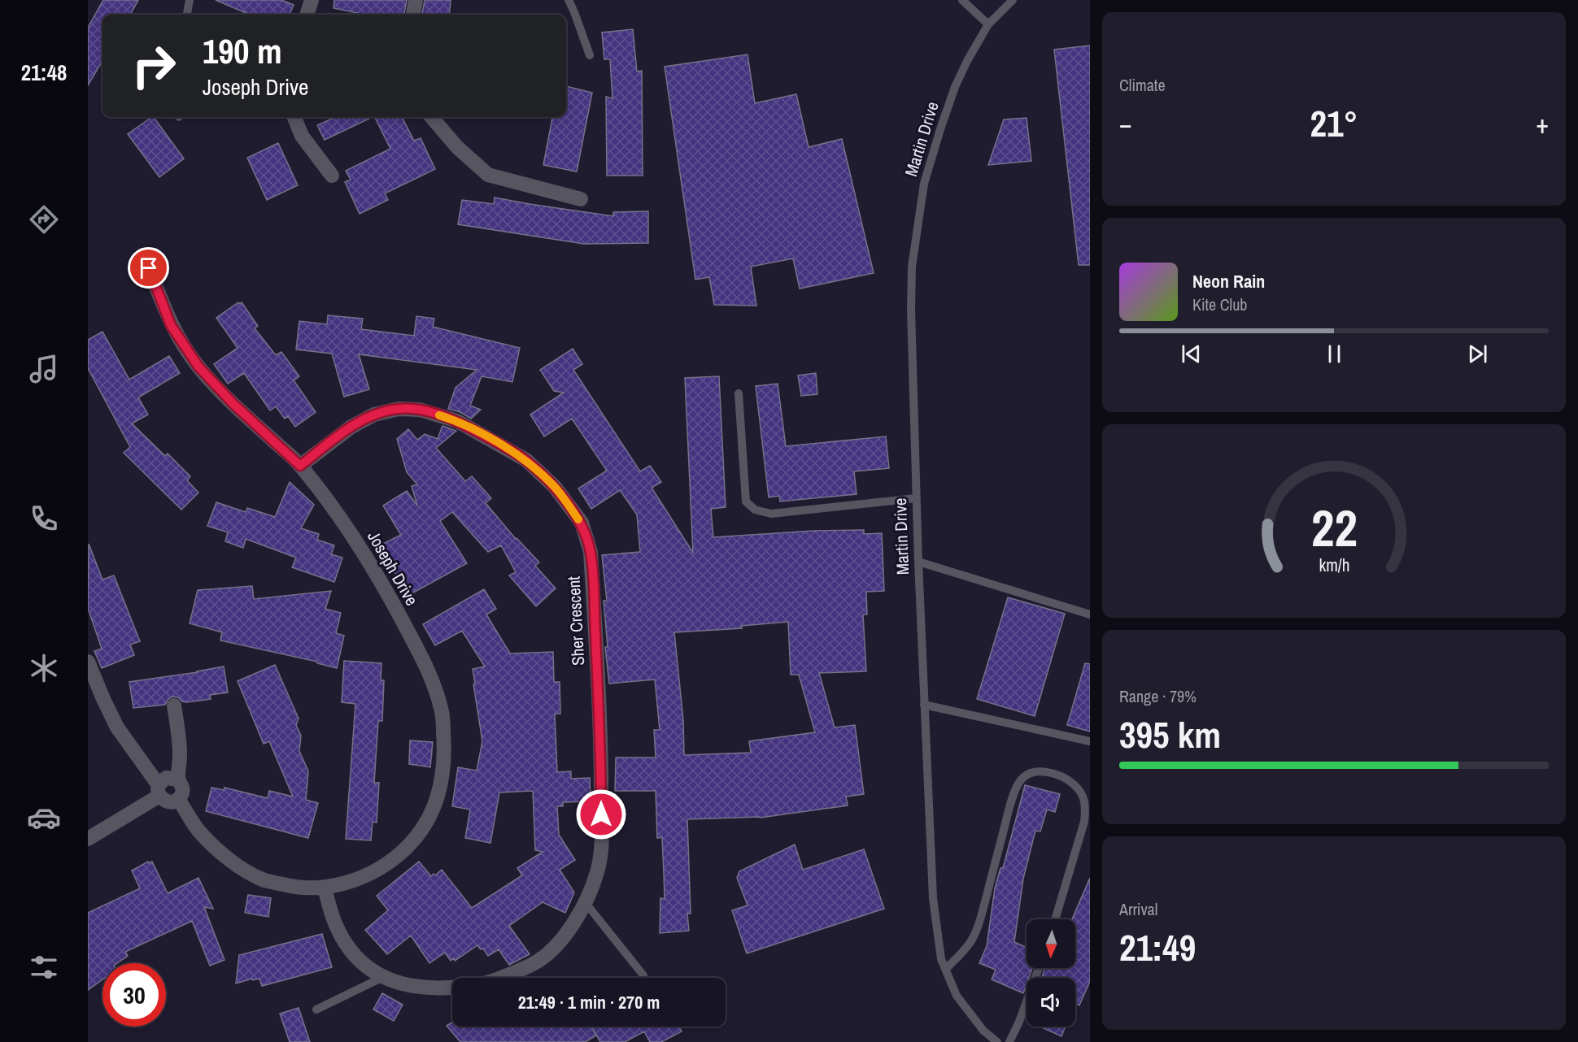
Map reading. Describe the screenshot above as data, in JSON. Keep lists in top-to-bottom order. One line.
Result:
{"streets":{"street":["Joseph Drive","Sher Crescent"],"lane":["Martin Drive"]},"crossings":[["Joseph Drive","Sher Crescent"]],"north":"bottom","page":{"tabs":"21:48","tile":["Climate",["Range · 79%","395 km"],["Arrival","21:49"]],"turn":["190 m","Joseph Drive"],"heat":["−","21°","+"],"song":["Neon Rain","Kite Club"],"limit":"30","trip":"21:49 · 1 min · 270 m","gauge":["22","km/h"]}}
